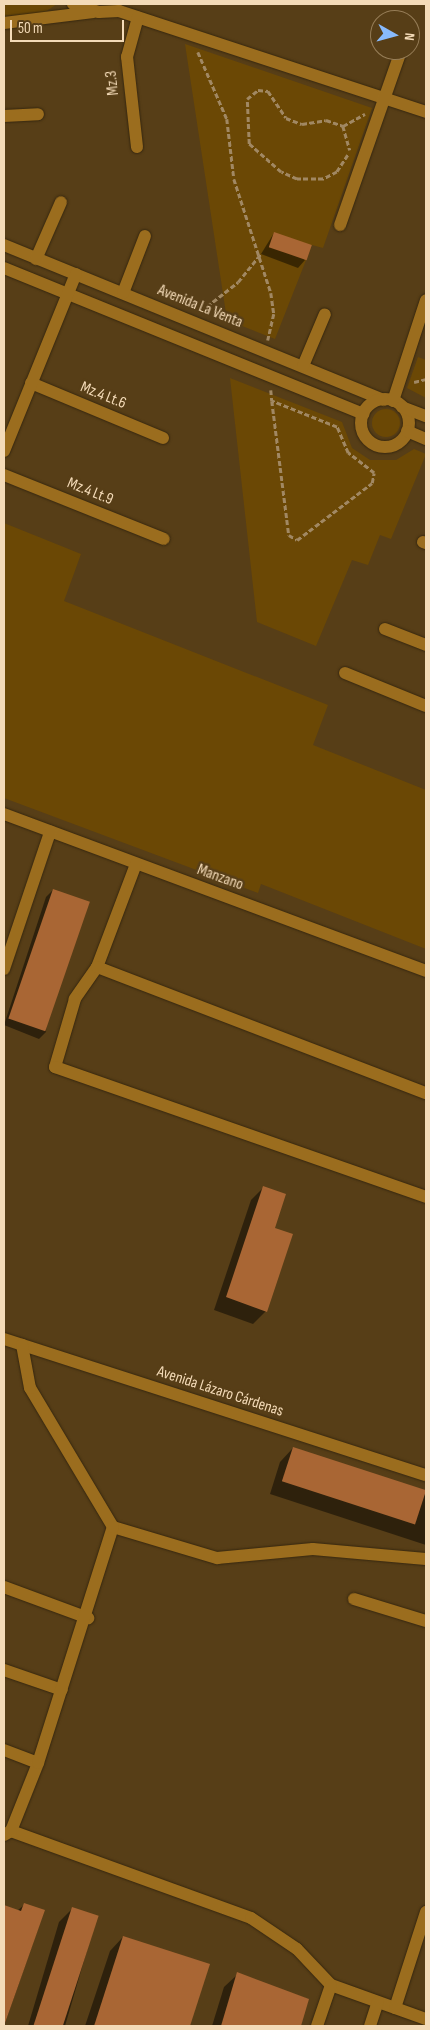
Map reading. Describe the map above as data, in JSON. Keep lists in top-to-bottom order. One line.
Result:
{"streets":{"street":["Mz.3","Avenida La Venta","Mz.4 Lt.6","Mz.4 Lt.9","Manzano","Avenida Lázaro Cárdenas"]},"scale_bar":"50 m","north":"right"}
